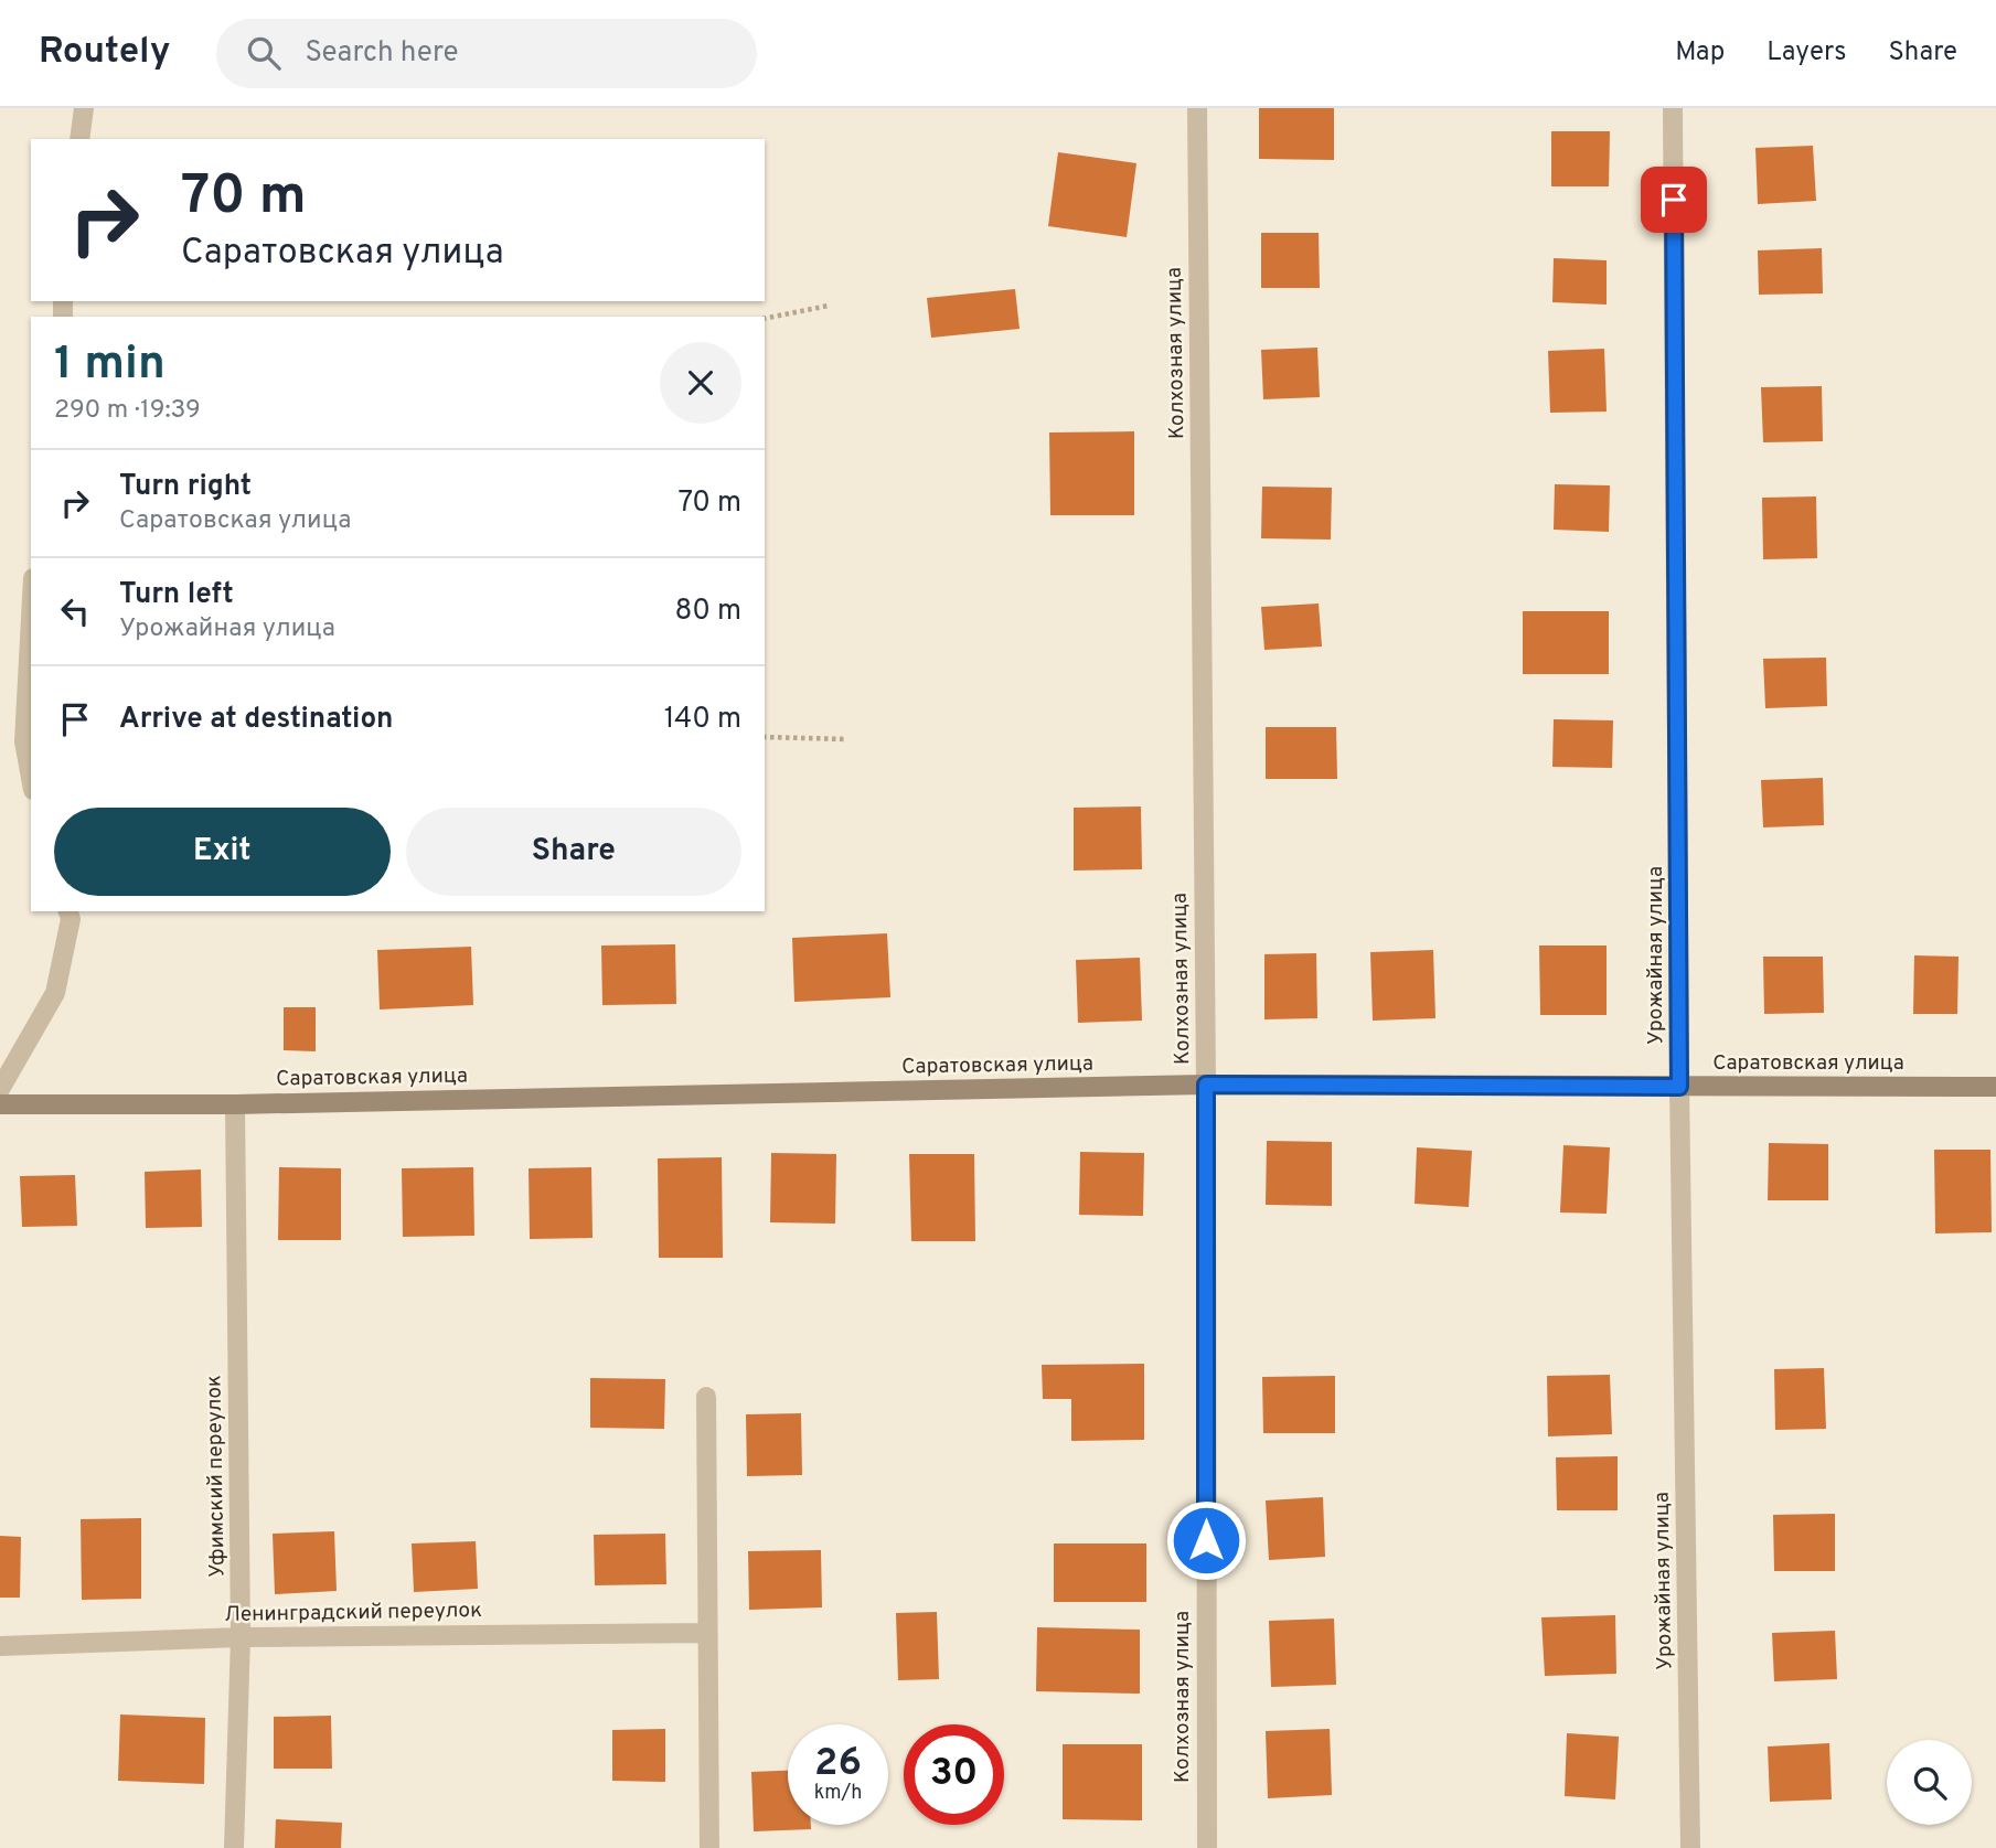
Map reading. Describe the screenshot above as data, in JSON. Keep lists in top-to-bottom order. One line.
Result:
{"streets":{"street":["Колхозная улица","Урожайная улица","Саратовская улица","Уфимский переулок","Ленинградский переулок"]},"crossings":[["Колхозная улица","Саратовская улица"],["Урожайная улица","Саратовская улица"],["Саратовская улица","Уфимский переулок"],["Уфимский переулок","Ленинградский переулок"]],"page":{"header":"Routely","search":"Search here","nav":["Map","Layers","Share"],"turn":["70 m","Саратовская улица"],"heading":["1 min","290 m · 19:39"],"list":[{"name":"Turn right","note":"Саратовская улица","value":"70 m"},{"name":"Turn left","note":"Урожайная улица","value":"80 m"},{"name":"Arrive at destination","value":"140 m"}],"buttons":["Exit","Share"],"speed":"26 km/h","limit":"30"}}
